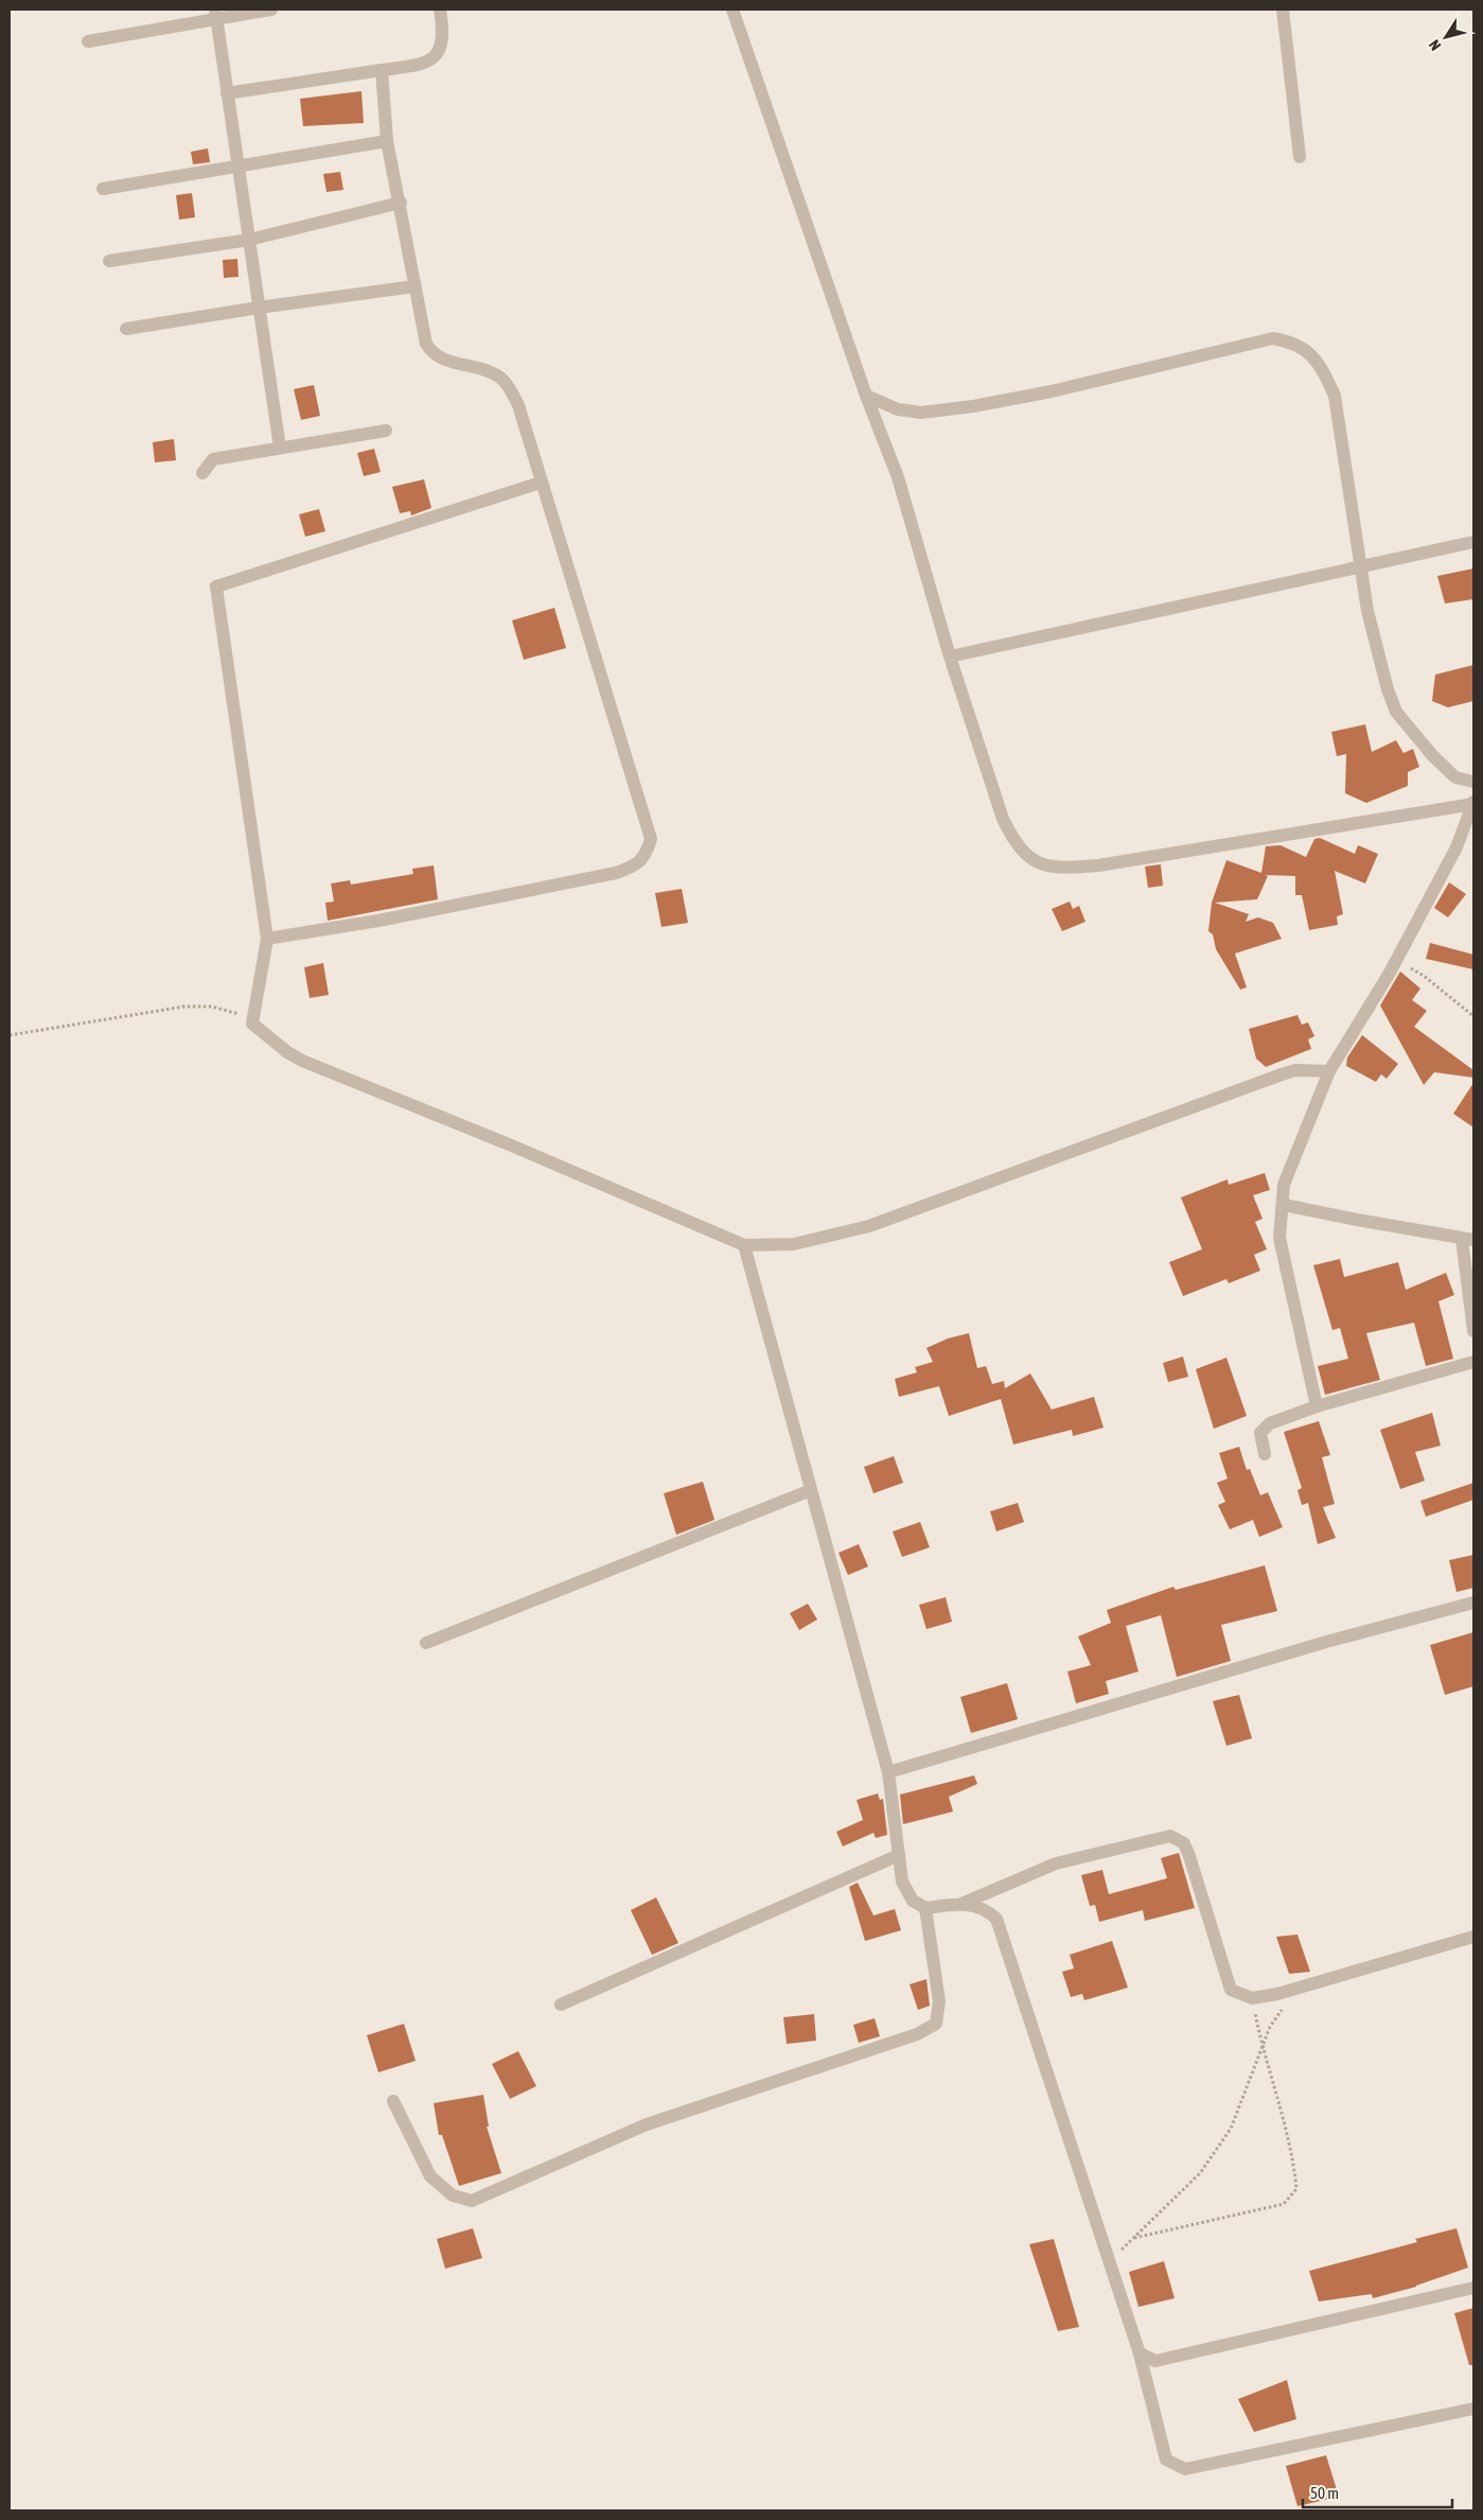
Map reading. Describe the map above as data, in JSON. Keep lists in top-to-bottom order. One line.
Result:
{"scale_bar":"50 m","north":"bottom left"}
